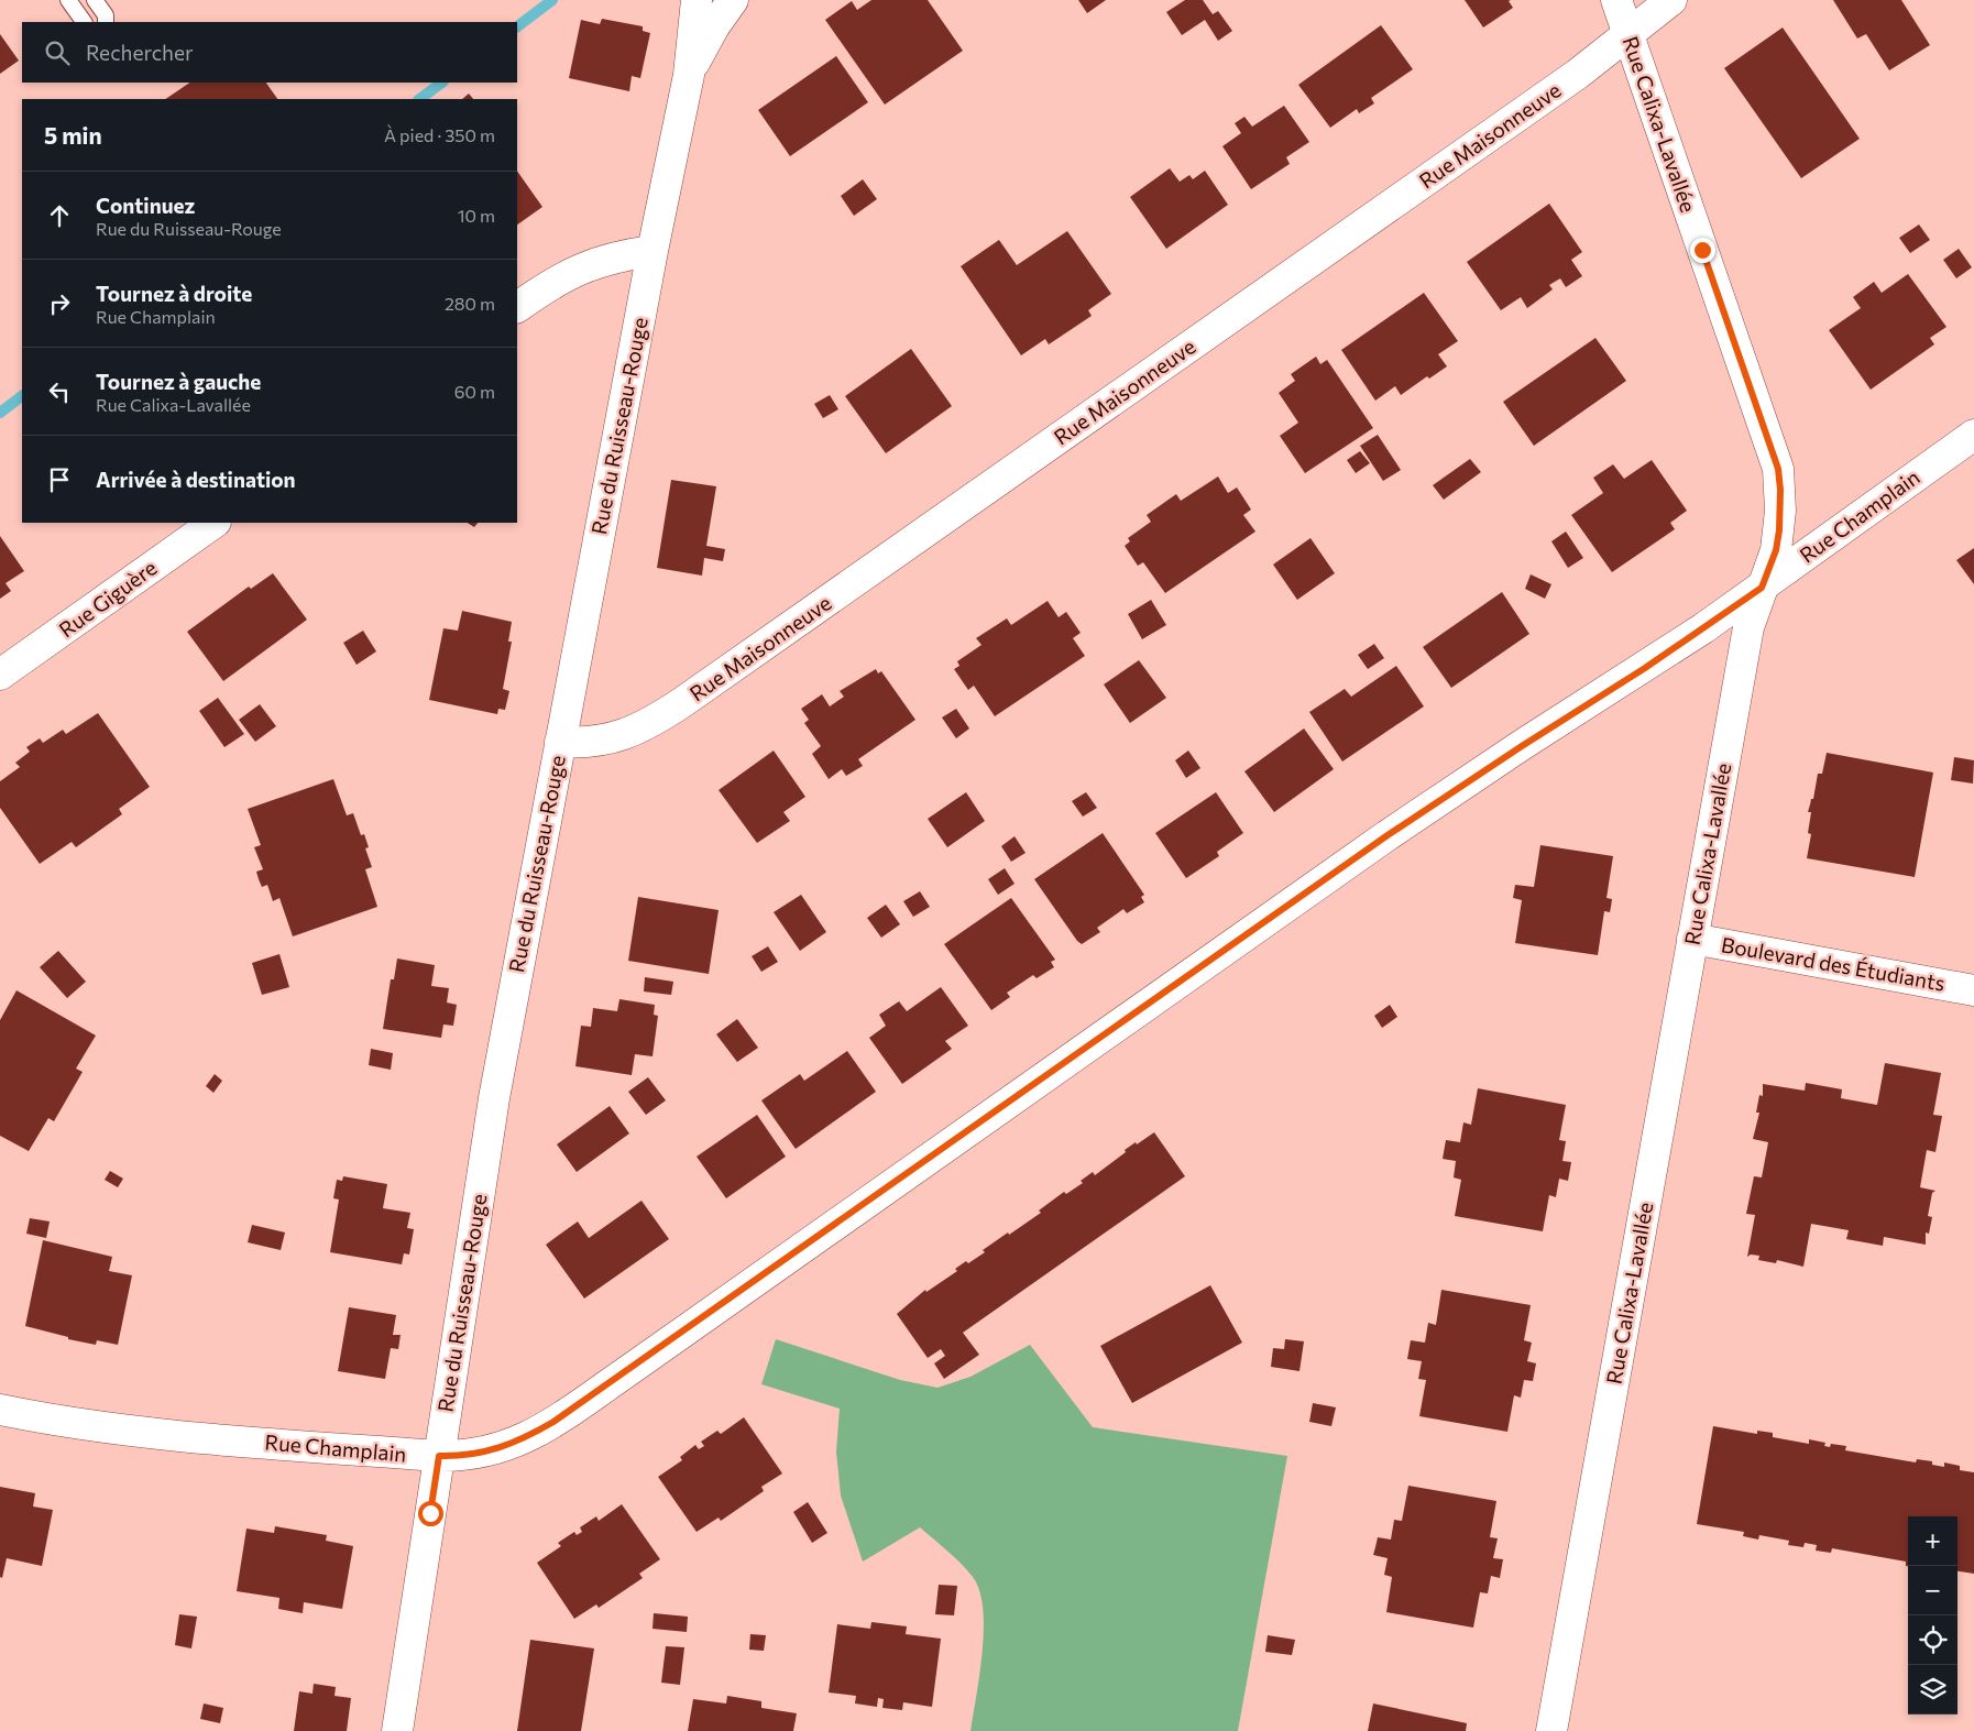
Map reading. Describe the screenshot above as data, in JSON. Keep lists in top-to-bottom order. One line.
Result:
{"streets":{"street":["Rue Calixa-Lavallée","Rue Maisonneuve","Rue du Ruisseau-Rouge","Rue Champlain","Rue Giguère","Boulevard des Étudiants"]},"crossings":[["Rue Calixa-Lavallée","Rue Maisonneuve"],["Rue Calixa-Lavallée","Rue Champlain"],["Rue Calixa-Lavallée","Boulevard des Étudiants"],["Rue Maisonneuve","Rue du Ruisseau-Rouge"],["Rue du Ruisseau-Rouge","Rue Champlain"]],"page":{"search":"Rechercher","heading":["5 min","À pied · 350 m"],"list":[["Continuez","Rue du Ruisseau-Rouge","10 m"],["Tournez à droite","Rue Champlain","280 m"],["Tournez à gauche","Rue Calixa-Lavallée","60 m"],"Arrivée à destination"],"map_buttons":["+","−"]}}
